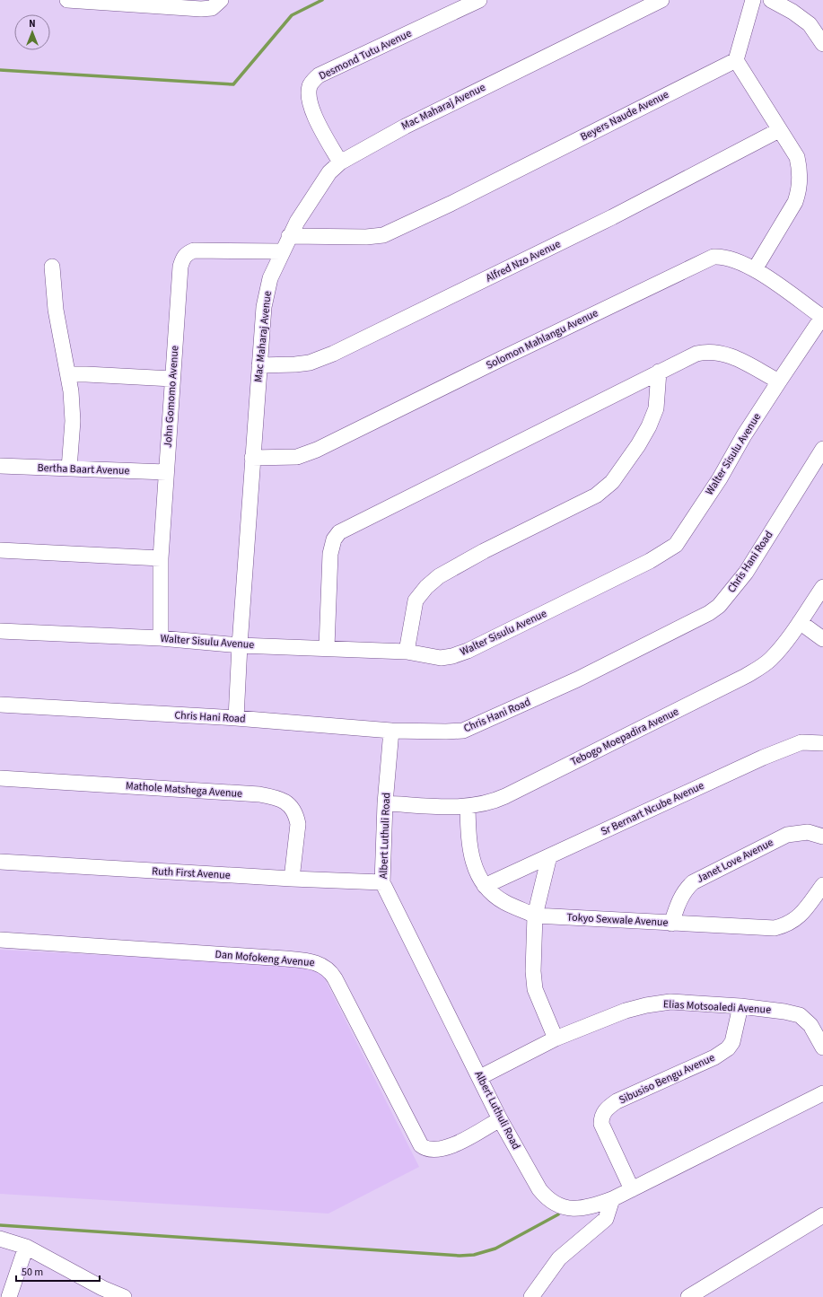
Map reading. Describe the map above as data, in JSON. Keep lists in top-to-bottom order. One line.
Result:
{"streets":{"street":["Desmond Tutu Avenue","Mac Maharaj Avenue","Beyers Naude Avenue","Alfred Nzo Avenue","Solomon Mahlangu Avenue","John Gomomo Avenue","Walter Sisulu Avenue","Bertha Baart Avenue","Chris Hani Road","Tebogo Moepadira Avenue","Mathole Matshega Avenue","Sr Bernart Ncube Avenue","Albert Luthuli Road","Janet Love Avenue","Ruth First Avenue","Tokyo Sexwale Avenue","Dan Mofokeng Avenue","Elias Motsoaledi Avenue","Sibusiso Bengu Avenue"]},"crossings":[["Desmond Tutu Avenue","Mac Maharaj Avenue"],["Mac Maharaj Avenue","Beyers Naude Avenue"],["Mac Maharaj Avenue","Alfred Nzo Avenue"],["Mac Maharaj Avenue","Solomon Mahlangu Avenue"],["Mac Maharaj Avenue","John Gomomo Avenue"],["Mac Maharaj Avenue","Walter Sisulu Avenue"],["Mac Maharaj Avenue","Chris Hani Road"],["Solomon Mahlangu Avenue","Walter Sisulu Avenue"],["John Gomomo Avenue","Walter Sisulu Avenue"],["John Gomomo Avenue","Bertha Baart Avenue"],["Chris Hani Road","Albert Luthuli Road"],["Tebogo Moepadira Avenue","Albert Luthuli Road"],["Tebogo Moepadira Avenue","Tokyo Sexwale Avenue"],["Mathole Matshega Avenue","Ruth First Avenue"],["Sr Bernart Ncube Avenue","Tokyo Sexwale Avenue"],["Albert Luthuli Road","Ruth First Avenue"],["Albert Luthuli Road","Dan Mofokeng Avenue"],["Albert Luthuli Road","Elias Motsoaledi Avenue"],["Albert Luthuli Road","Sibusiso Bengu Avenue"],["Janet Love Avenue","Tokyo Sexwale Avenue"],["Elias Motsoaledi Avenue","Sibusiso Bengu Avenue"]],"scale_bar":"50 m","north":"top"}
